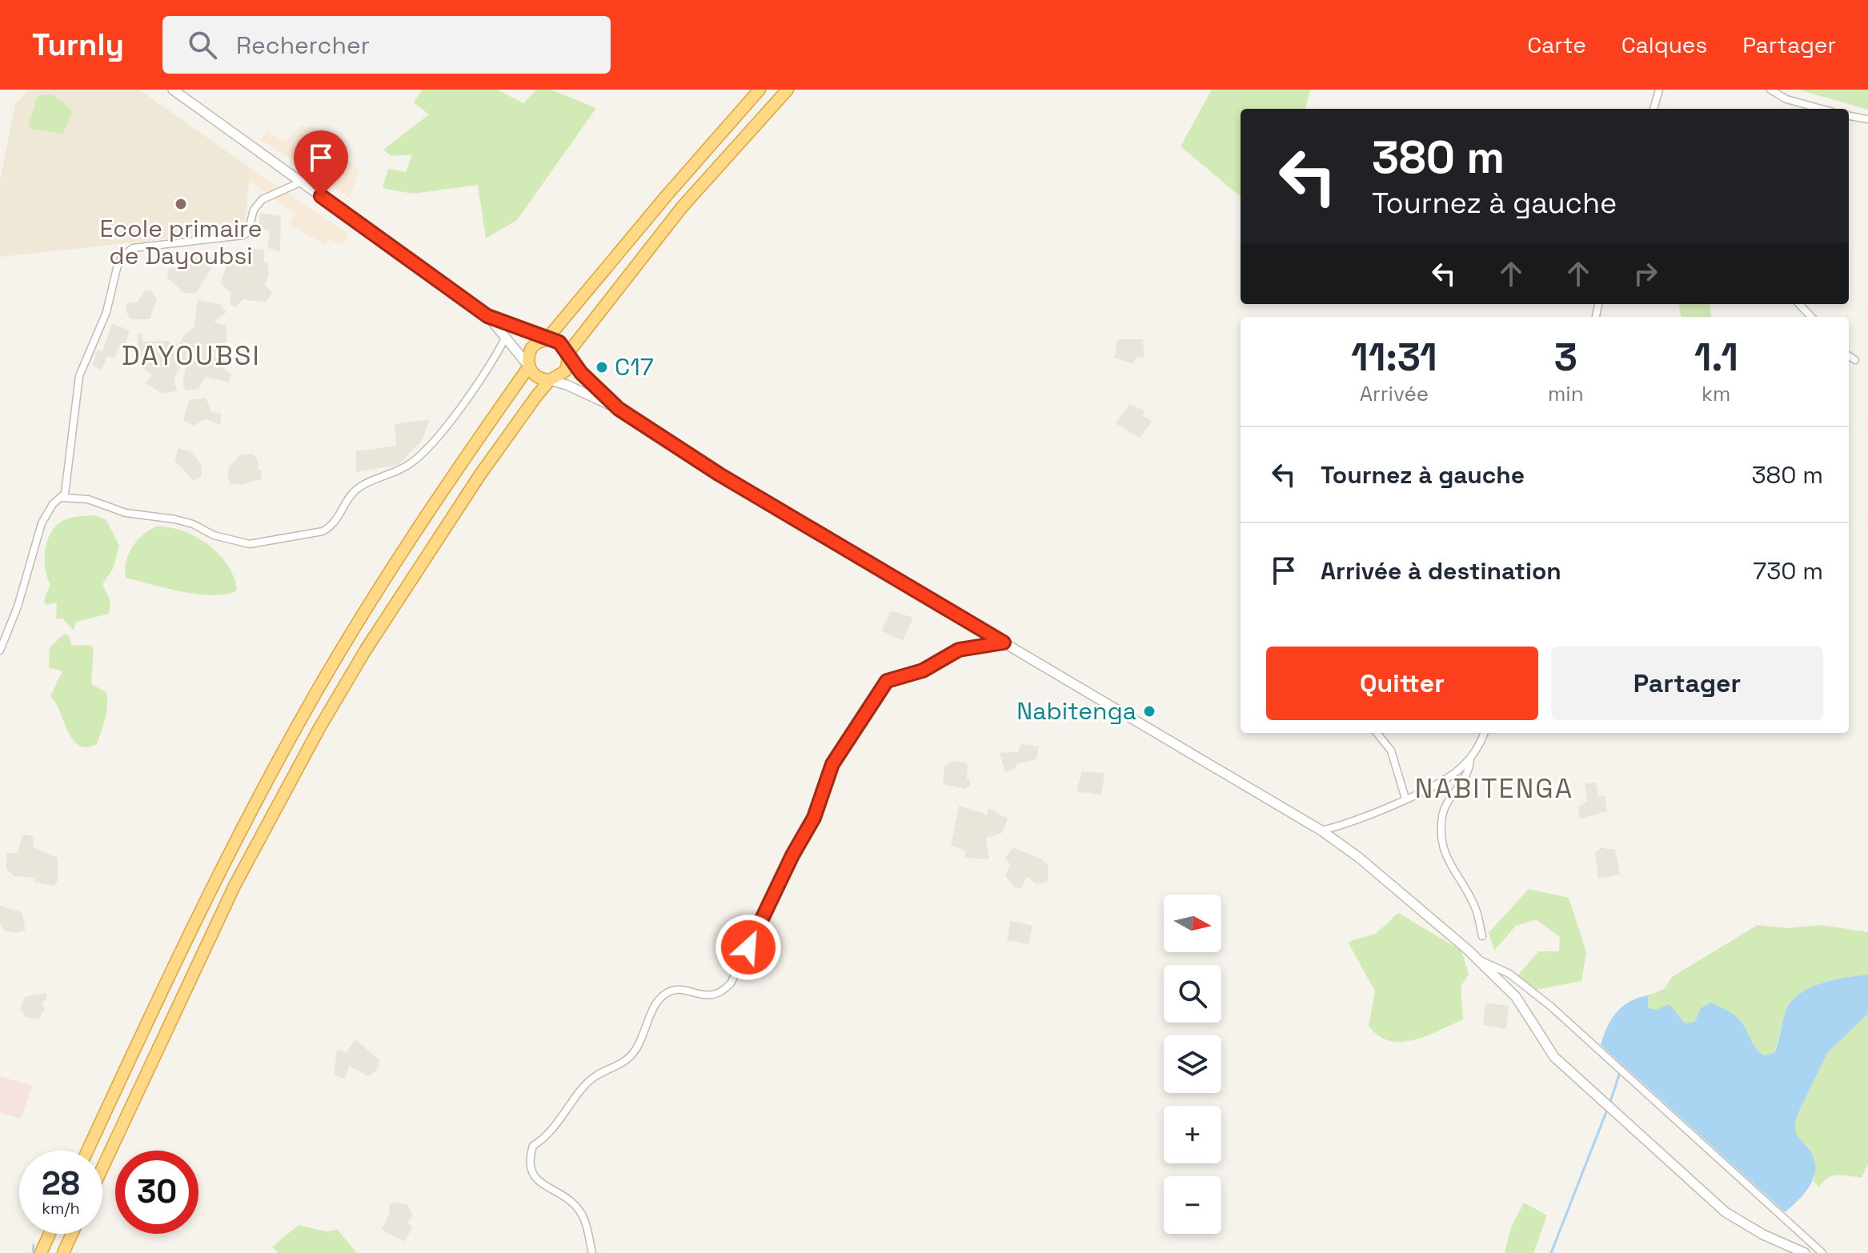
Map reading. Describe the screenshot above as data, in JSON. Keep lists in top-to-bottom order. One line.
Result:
{"districts":["DAYOUBSI","NABITENGA"],"places":["Ecole primaire de Dayoubsi","C17","Nabitenga"],"north":"right","page":{"header":"Turnly","search":"Rechercher","nav":["Carte","Calques","Partager"],"turn":["380 m","Tournez à gauche"],"eta":["11:31","Arrivée","3","min","1.1","km"],"list":[{"name":"Tournez à gauche","value":"380 m"},{"name":"Arrivée à destination","value":"730 m"}],"buttons":["Quitter","Partager"],"map_buttons":["+","−"],"speed":"28 km/h","limit":"30"}}
